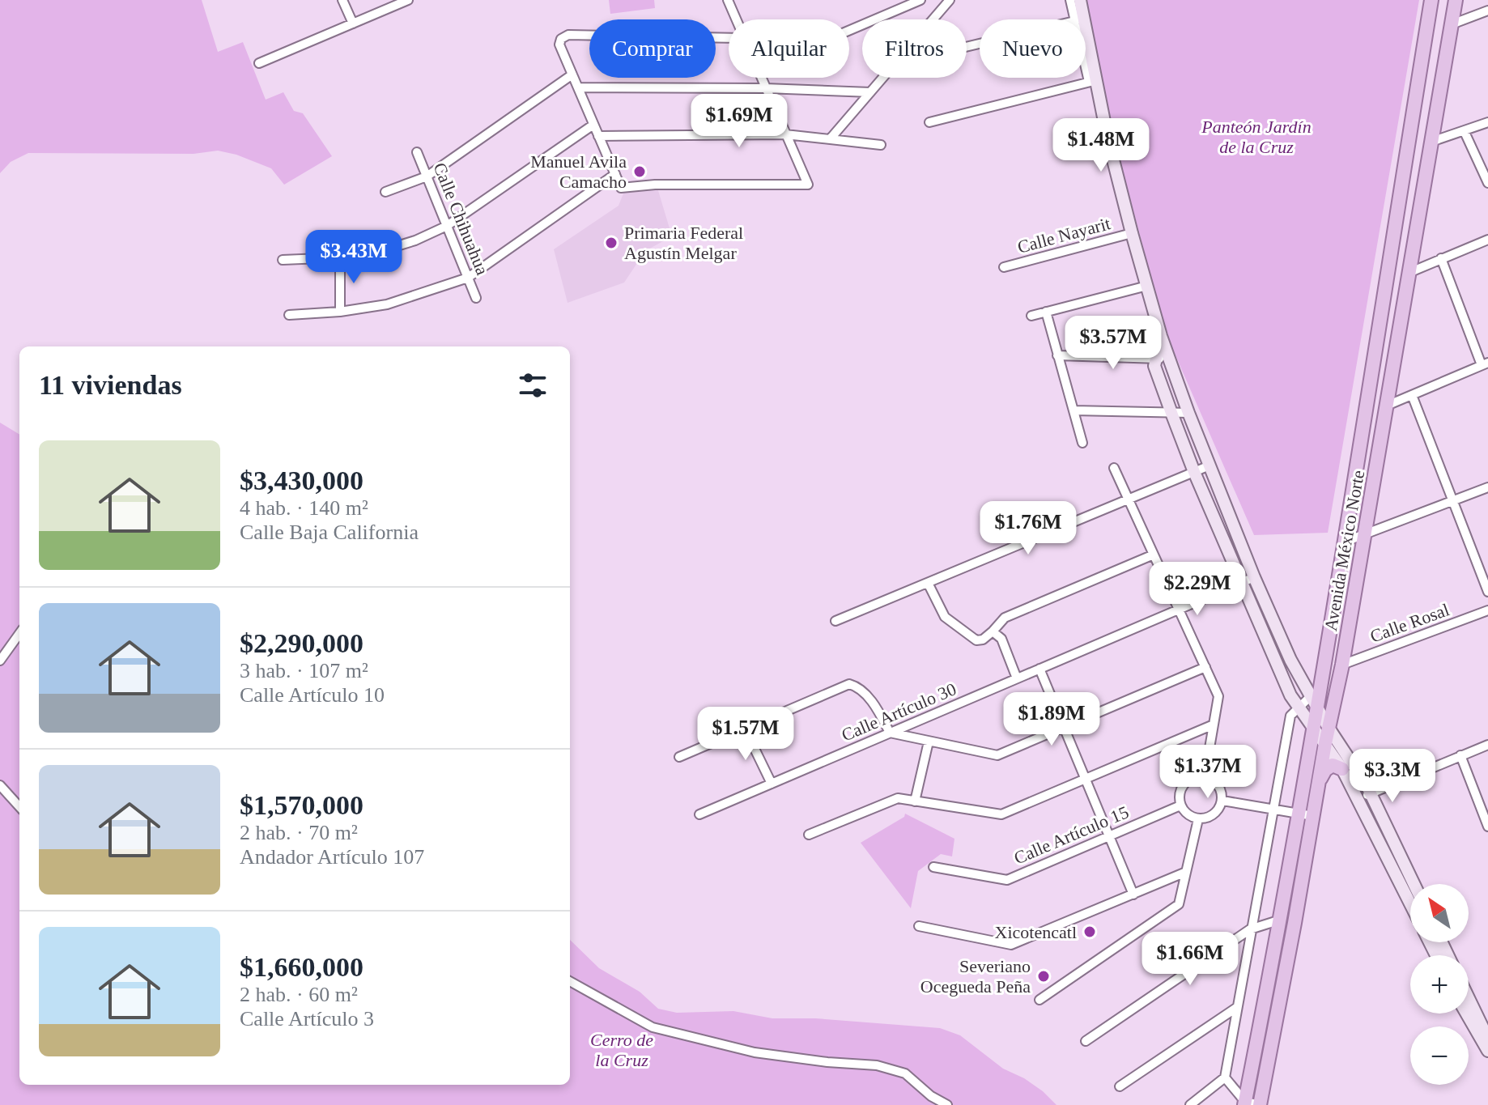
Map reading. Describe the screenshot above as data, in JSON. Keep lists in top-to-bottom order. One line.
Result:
{"streets":{"main road":["Avenida México Norte"],"street":["Calle Chihuahua","Calle Nayarit","Calle Rosal","Calle Artículo 30","Calle Artículo 15"]},"crossings":[["Avenida México Norte","Calle Rosal"]],"parks":["Panteón Jardín de la Cruz","Cerro de la Cruz"],"places":["Manuel Avila Camacho","Primaria Federal Agustín Melgar","Xicotencatl","Severiano Ocegueda Peña"],"north":"top left","page":{"chip":["Comprar","Alquilar","Filtros","Nuevo"],"price":["$1.69M","$1.48M","$3.43M","$3.57M","$1.76M","$2.29M","$1.89M","$1.57M","$1.37M","$3.3M","$1.66M"],"heading":"11 viviendas","list":[{"name":"$3,430,000","note":"4 hab. · 140 m² · Calle Baja California"},{"name":"$2,290,000","note":"3 hab. · 107 m² · Calle Artículo 10"},{"name":"$1,570,000","note":"2 hab. · 70 m² · Andador Artículo 107"},{"name":"$1,660,000","note":"2 hab. · 60 m² · Calle Artículo 3"}],"map_buttons":["+","−"]}}
